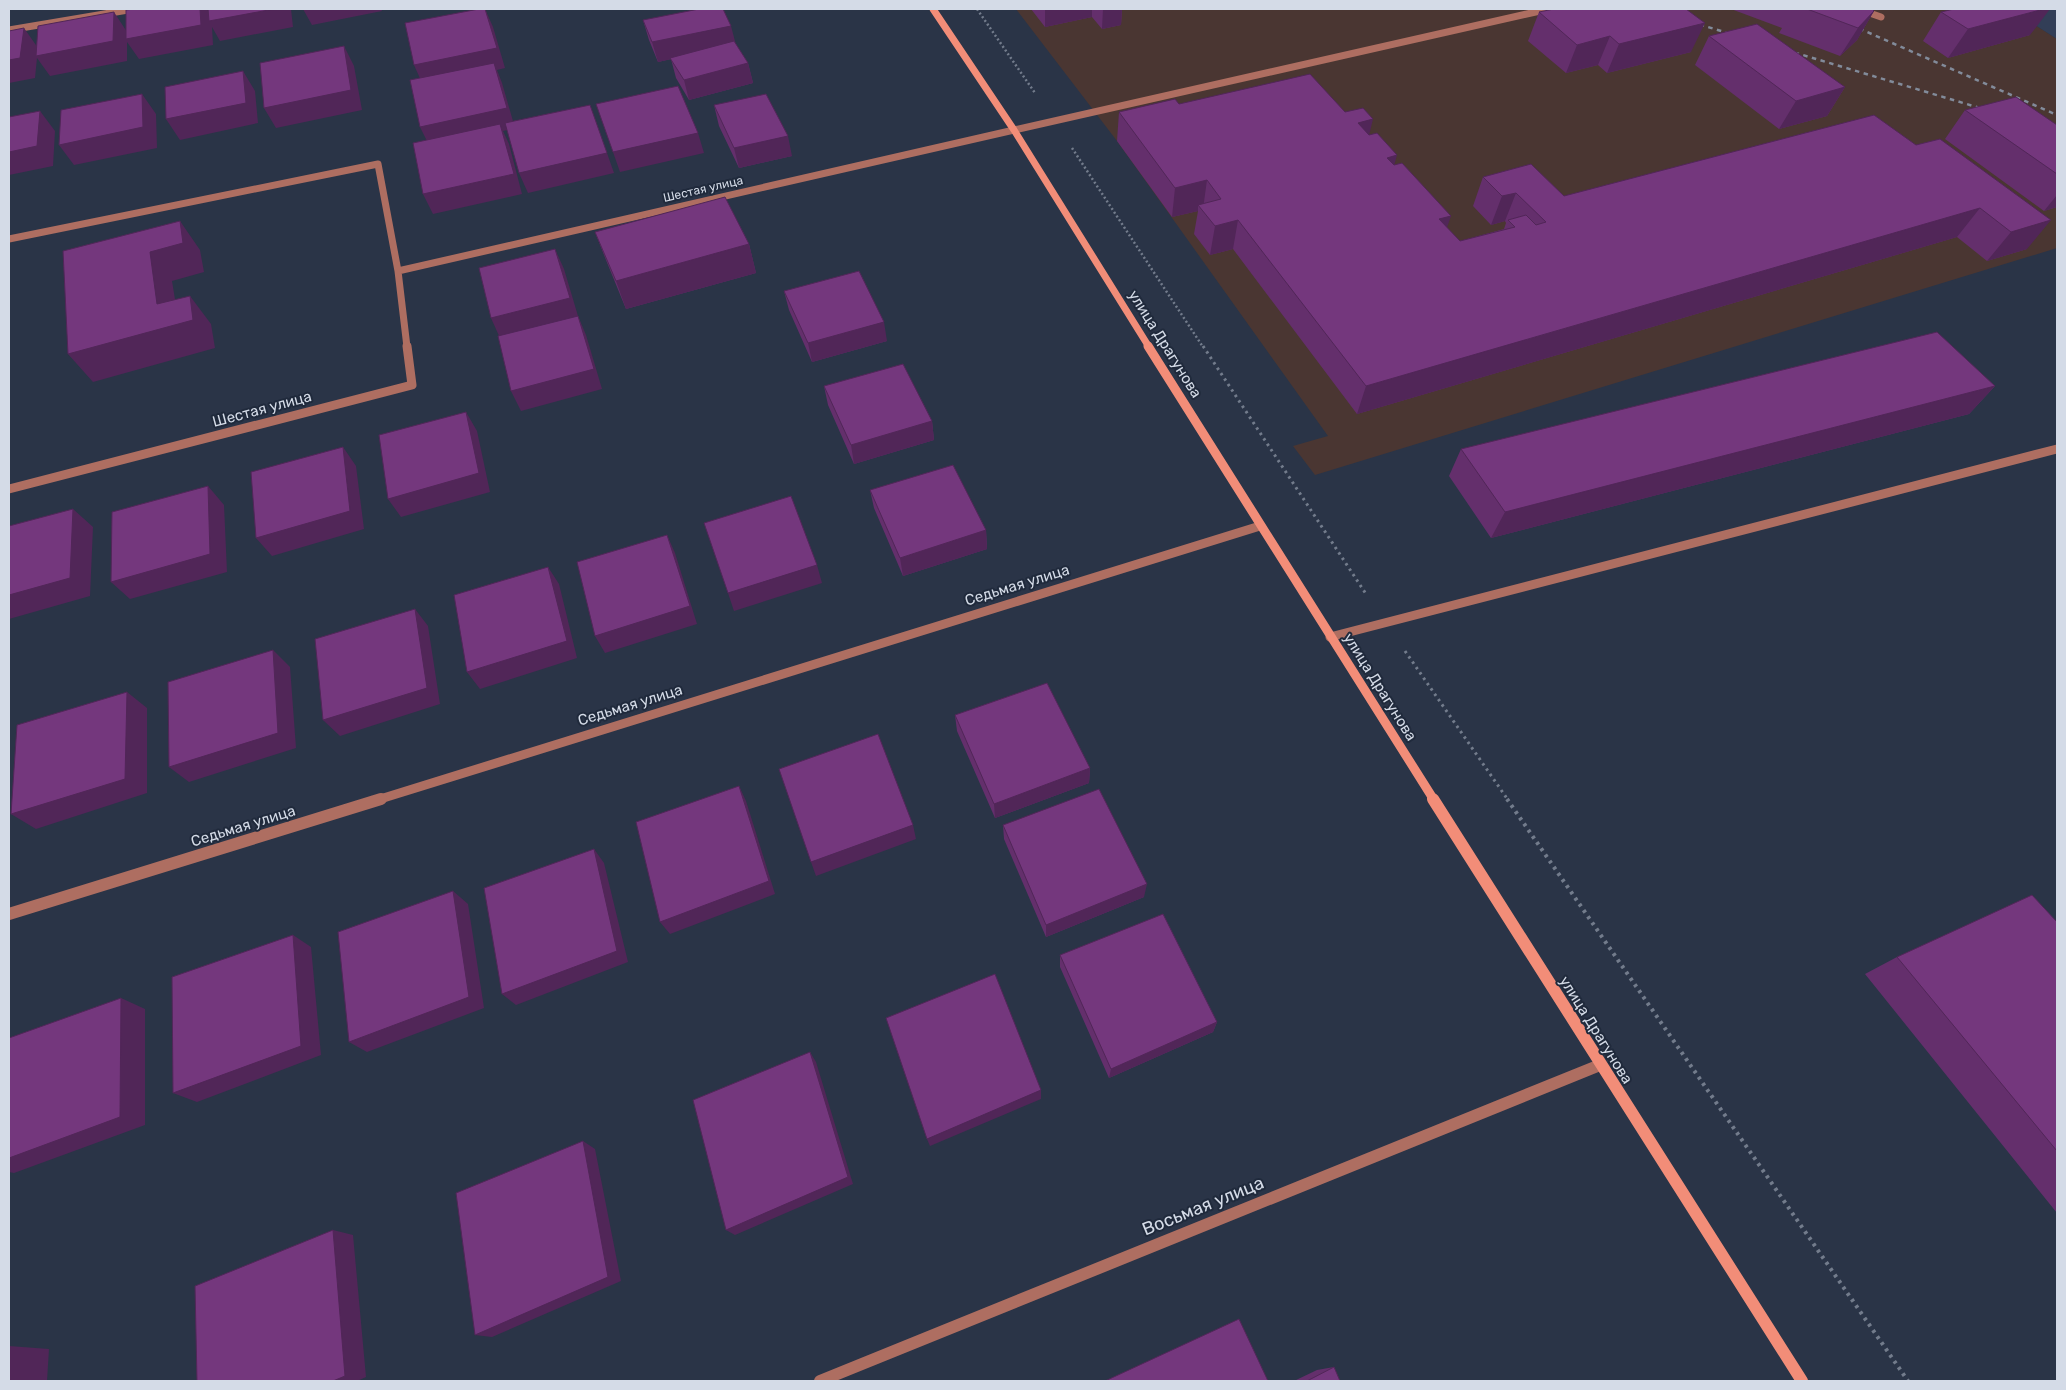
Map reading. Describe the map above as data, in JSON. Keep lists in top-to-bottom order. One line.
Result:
{"streets":{"main road":["улица Драгунова"],"street":["Шестая улица","Седьмая улица","Восьмая улица"]},"crossings":[["Шестая улица","улица Драгунова"],["улица Драгунова","Седьмая улица"],["улица Драгунова","Восьмая улица"]]}
